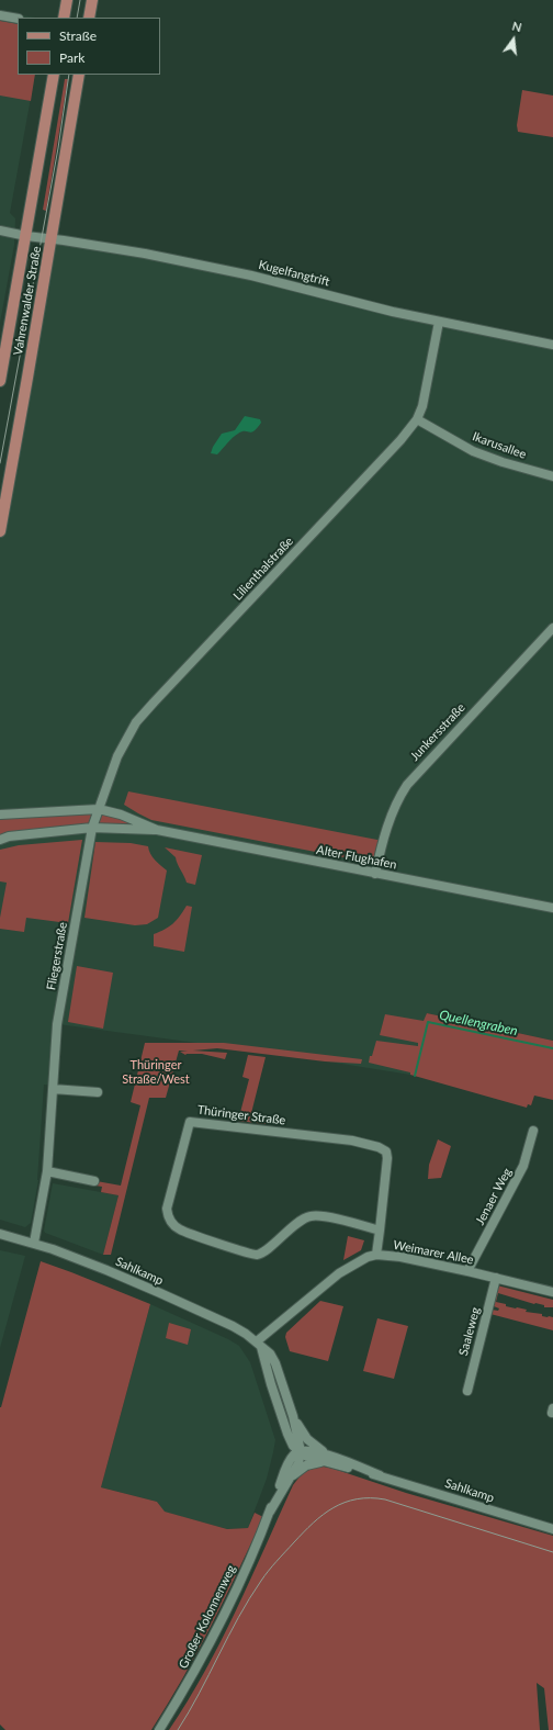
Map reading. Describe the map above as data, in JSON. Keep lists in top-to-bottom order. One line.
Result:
{"streets":{"main road":["Vahrenwalder Straße"],"street":["Kugelfangtrift","Ikarusallee","Lilienthalstraße","Junkersstraße","Alter Flughafen","Fliegerstraße","Thüringer Straße","Jenaer Weg","Weimarer Allee","Sahlkamp","Saaleweg","Großer Kolonnenweg"]},"crossings":[["Kugelfangtrift","Vahrenwalder Straße"],["Kugelfangtrift","Lilienthalstraße"],["Ikarusallee","Lilienthalstraße"],["Lilienthalstraße","Alter Flughafen"],["Lilienthalstraße","Fliegerstraße"],["Junkersstraße","Alter Flughafen"],["Alter Flughafen","Fliegerstraße"],["Fliegerstraße","Sahlkamp"],["Thüringer Straße","Weimarer Allee"],["Jenaer Weg","Weimarer Allee"],["Weimarer Allee","Sahlkamp"],["Weimarer Allee","Saaleweg"],["Sahlkamp","Großer Kolonnenweg"]],"water":["Quellengraben"],"parks":["Thüringer Straße/West"],"legend":["Straße","Park"],"north":"top"}
